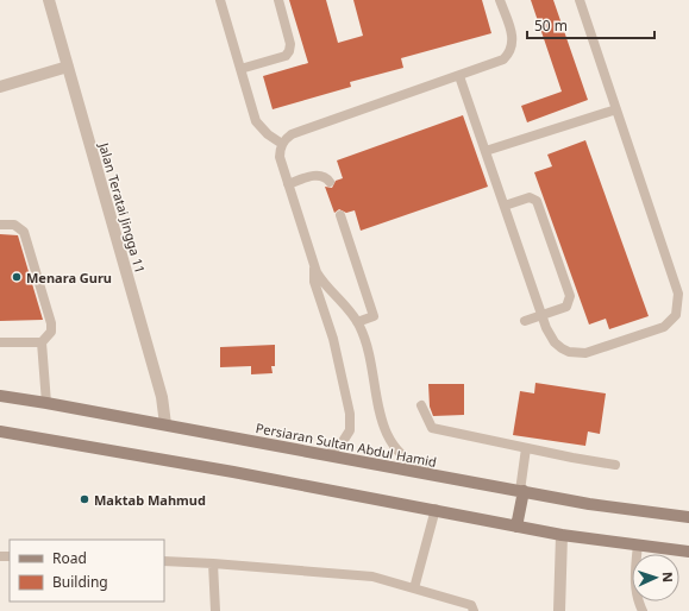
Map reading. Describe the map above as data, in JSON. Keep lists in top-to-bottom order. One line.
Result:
{"streets":{"main road":["Persiaran Sultan Abdul Hamid"],"street":["Jalan Teratai Jingga 11"]},"crossings":[["Jalan Teratai Jingga 11","Persiaran Sultan Abdul Hamid"]],"places":["Menara Guru","Maktab Mahmud"],"legend":["Road","Building"],"scale_bar":"50 m","north":"right"}
